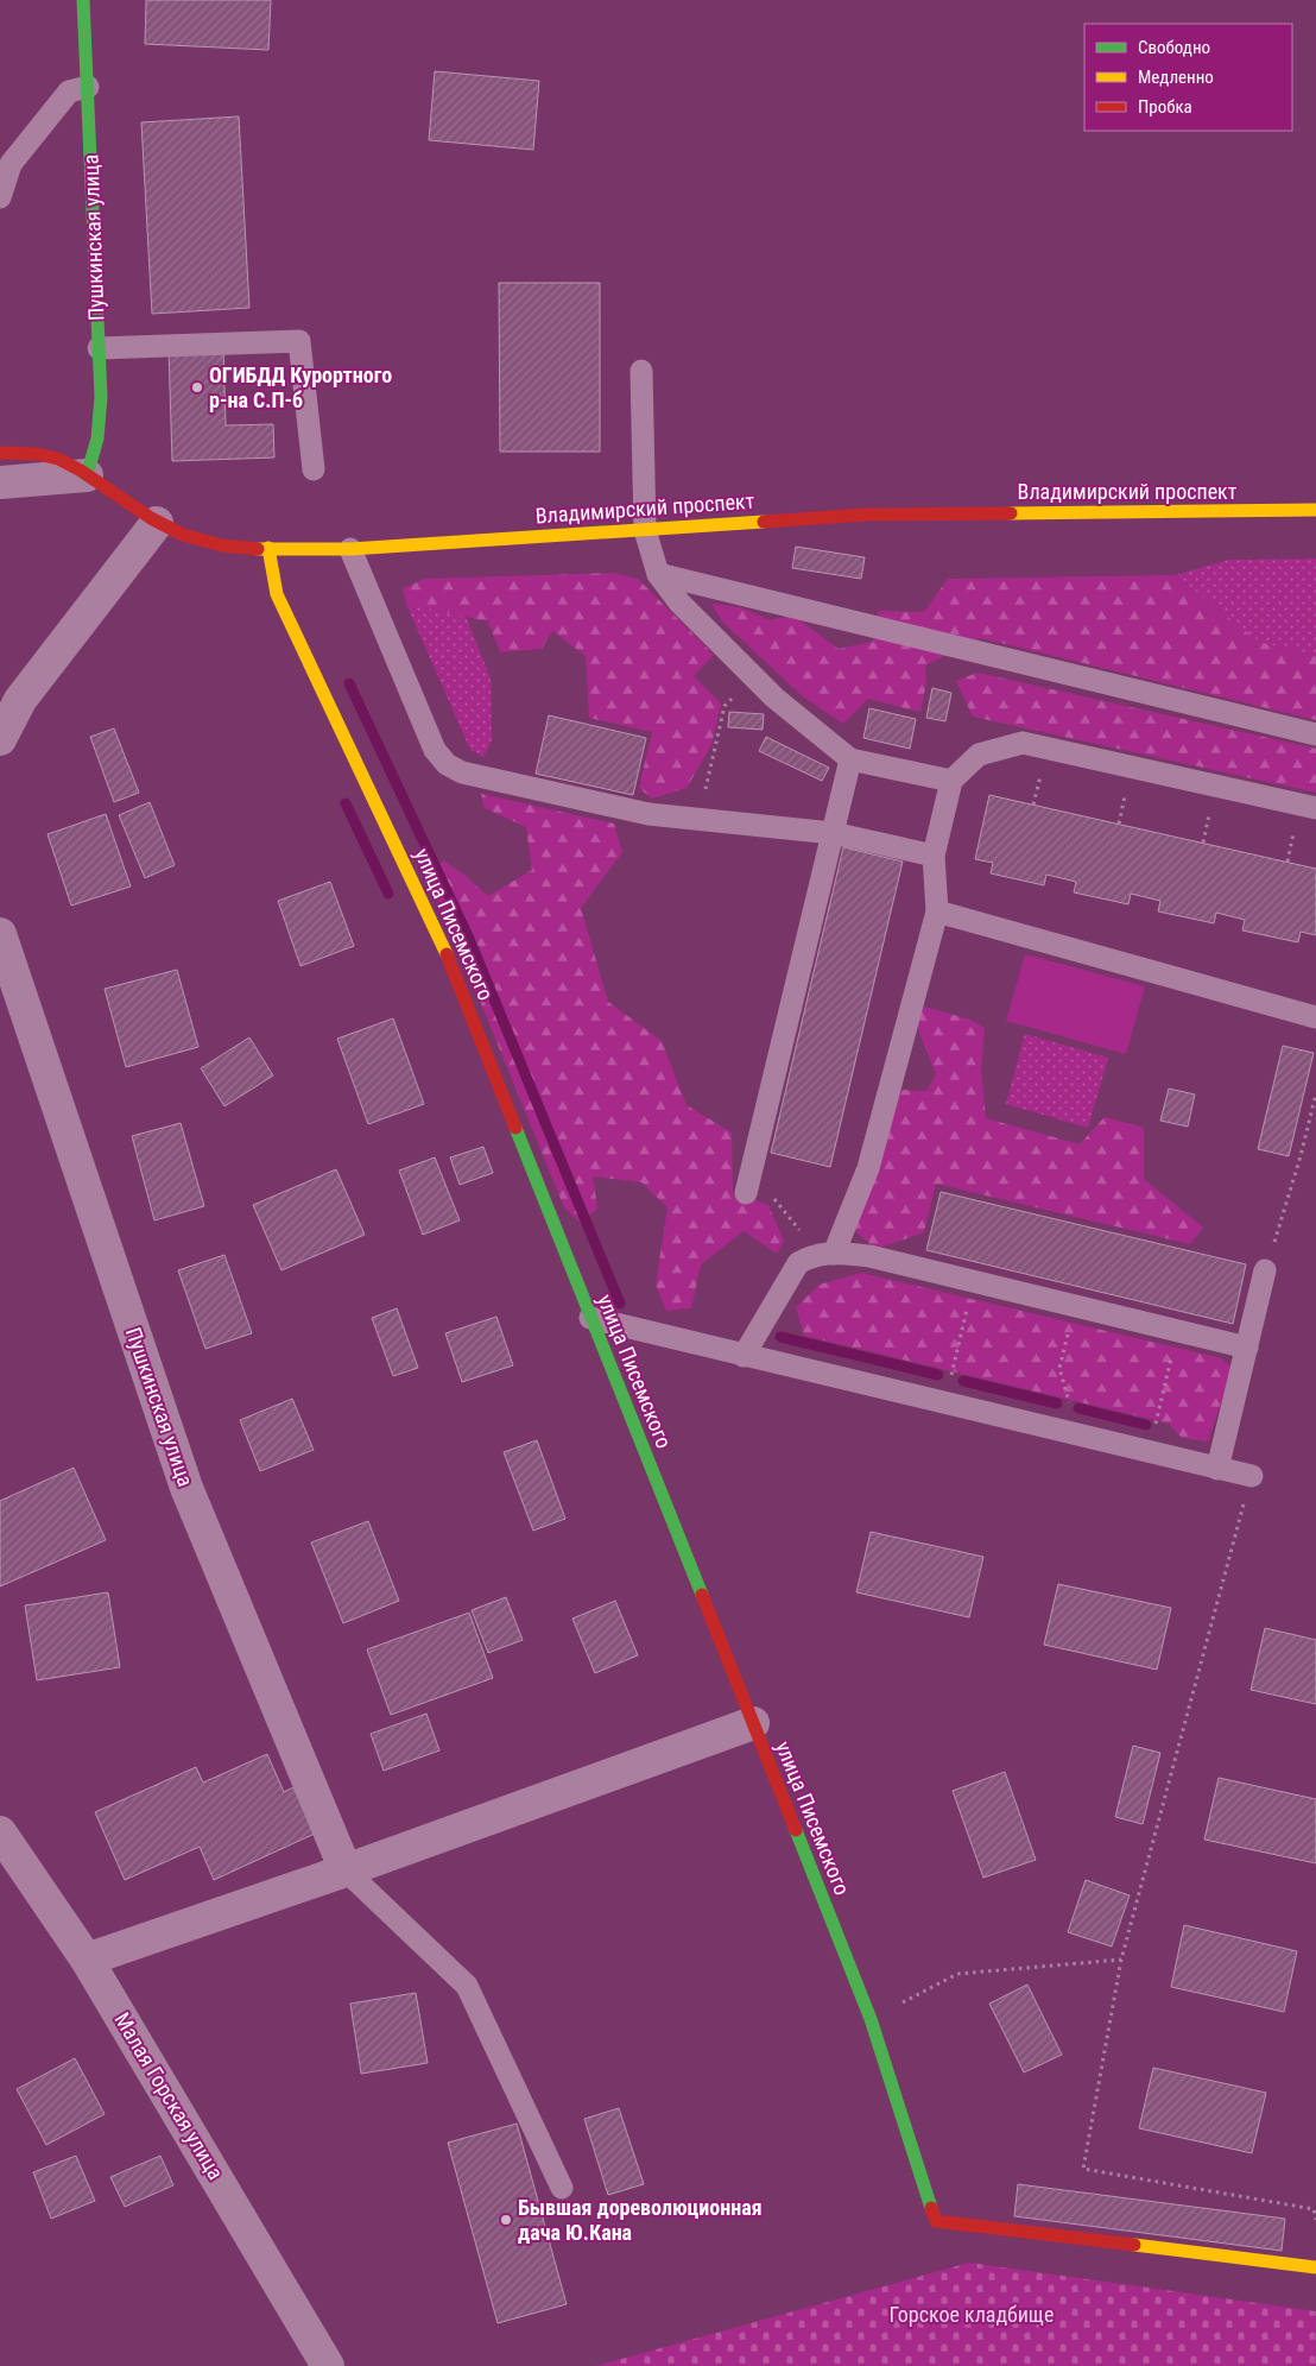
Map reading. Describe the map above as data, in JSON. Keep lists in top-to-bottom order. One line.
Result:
{"streets":{"street":["Пушкинская улица","Владимирский проспект","улица Писемского","Малая Горская улица"]},"crossings":[["Пушкинская улица","Владимирский проспект"],["Владимирский проспект","улица Писемского"]],"parks":["Горское кладбище"],"places":["ОГИБДД Курортного р-на С.П-б","Бывшая дореволюционная дача Ю.Кана"],"legend":["Свободно","Медленно","Пробка"]}
